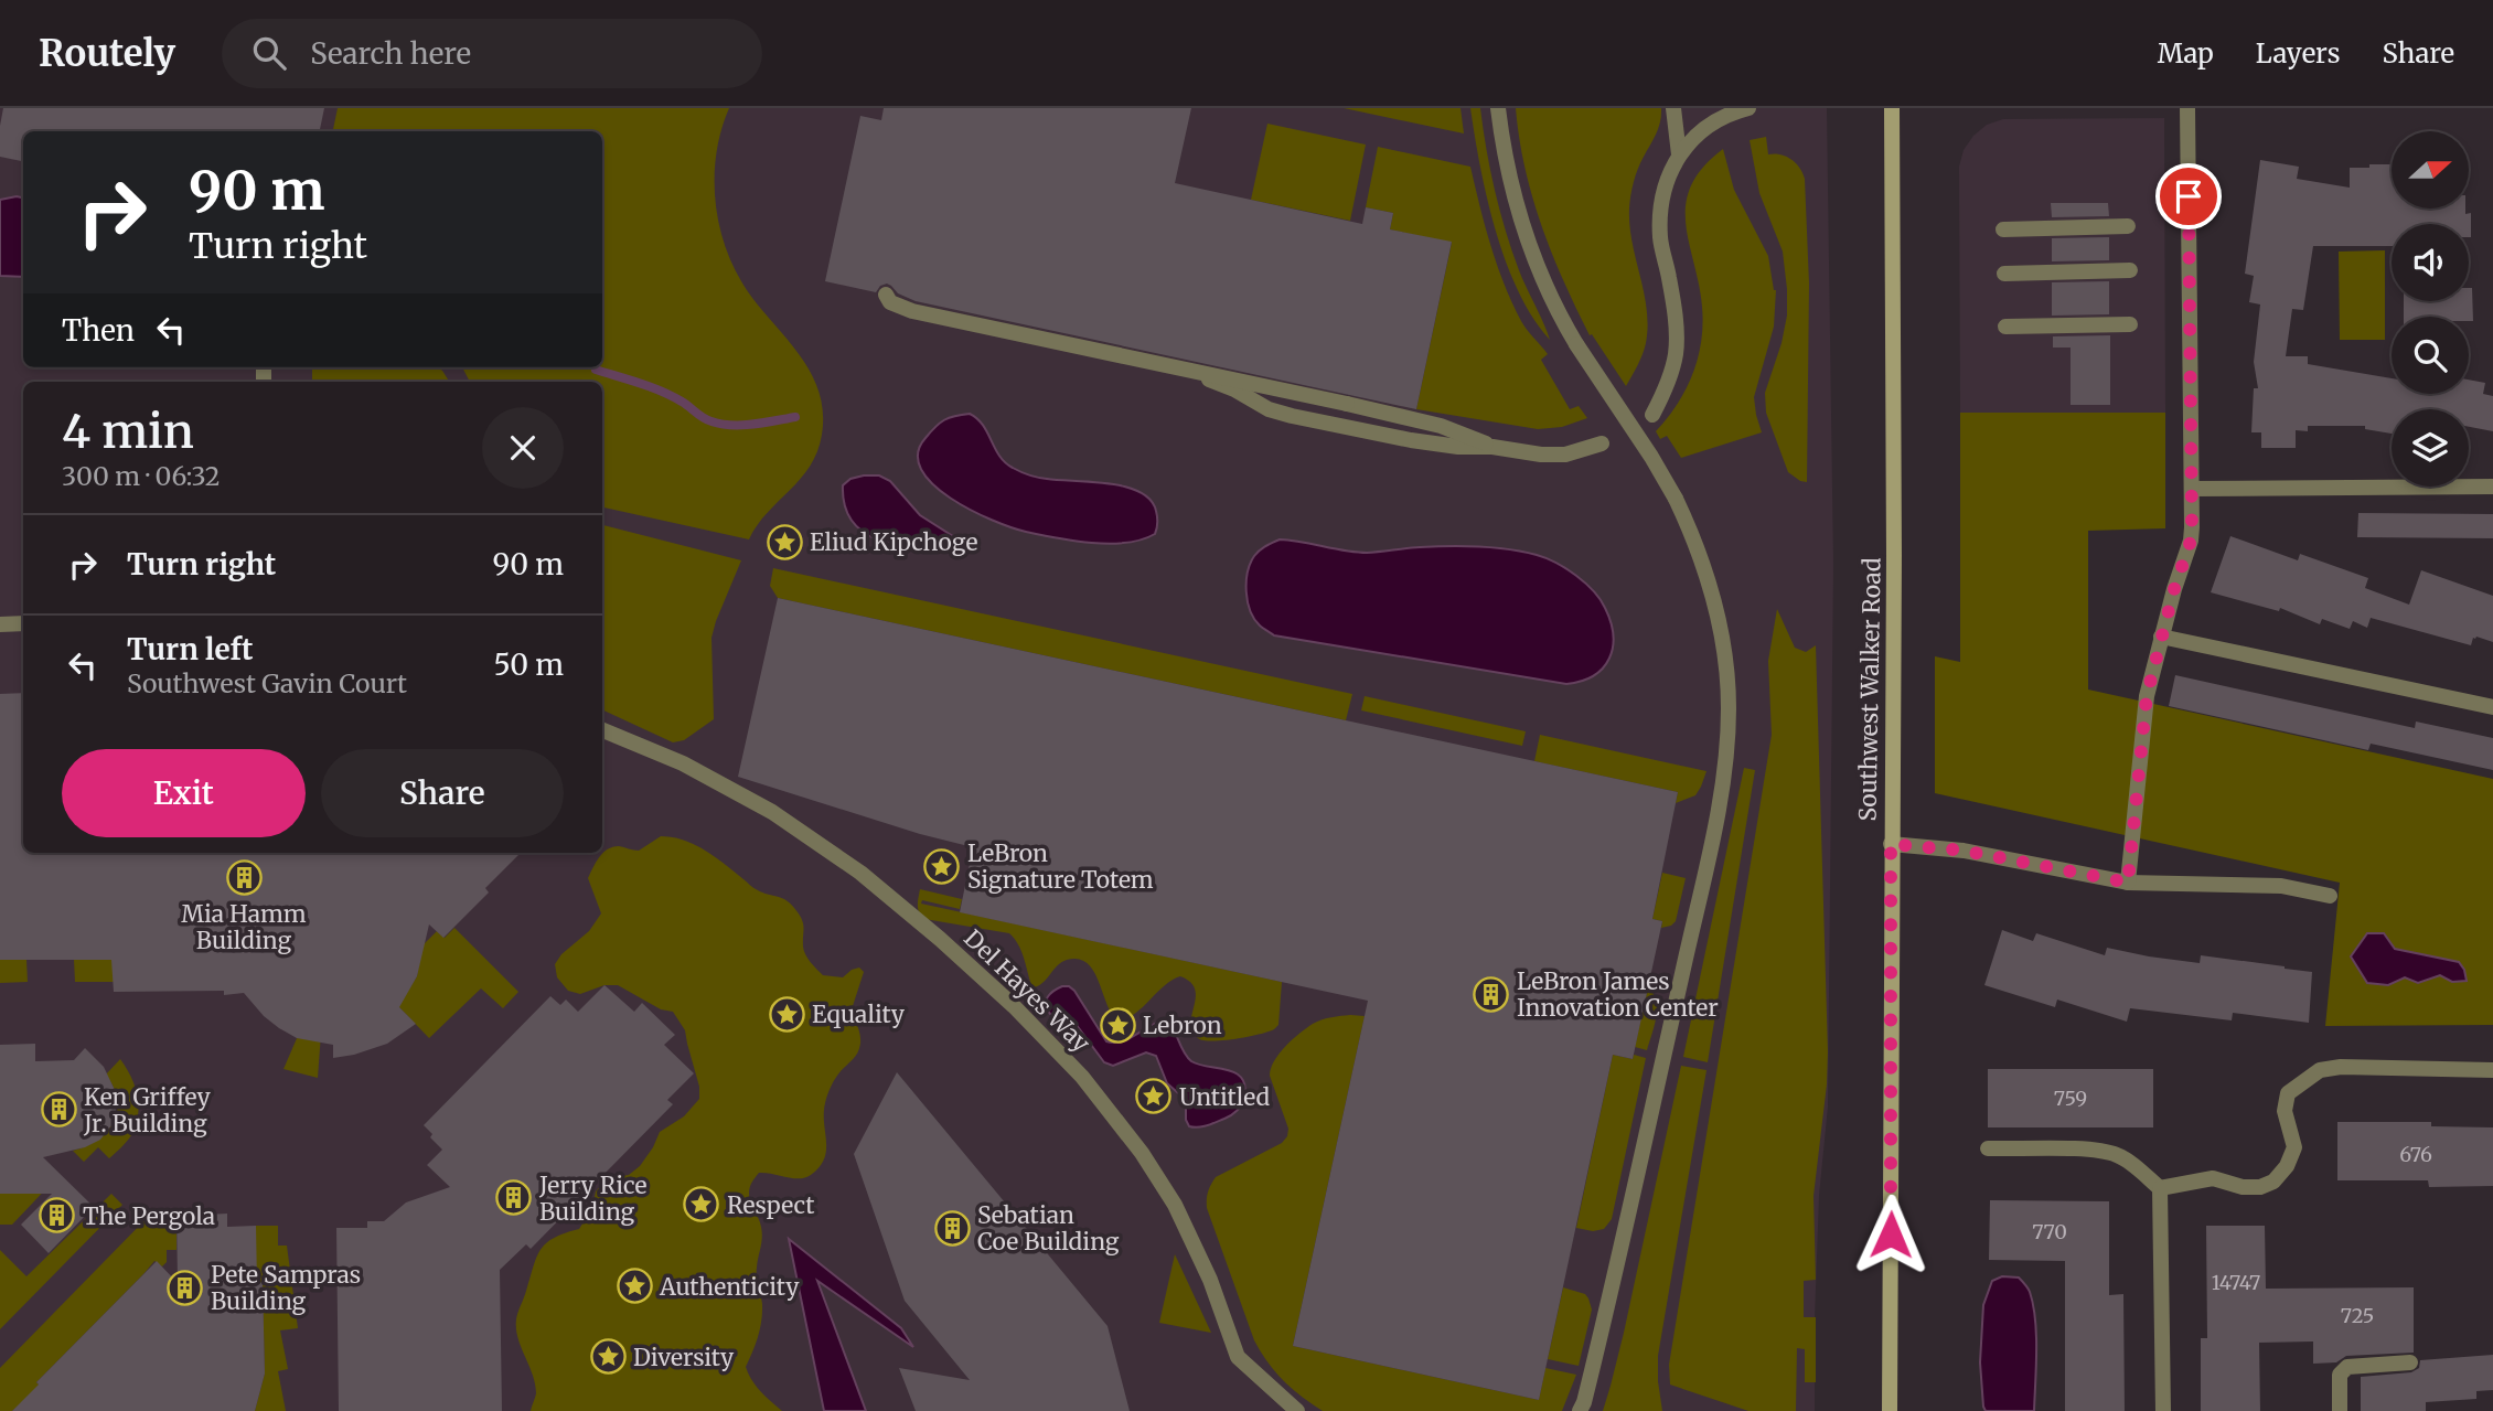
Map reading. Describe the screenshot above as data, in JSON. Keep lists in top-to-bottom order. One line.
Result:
{"streets":{"main road":["Southwest Walker Road"],"street":["Del Hayes Way"]},"places":{"place":["Eliud Kipchoge","LeBron Signature Totem","Equality","Lebron","Untitled","Respect","Authenticity","Diversity"],"building":["Mia Hamm Building","LeBron James Innovation Center","Ken Griffey Jr. Building","Jerry Rice Building","The Pergola","Sebatian Coe Building","Pete Sampras Building"]},"house_numbers":["759","676","770","14747","725"],"north":"right","page":{"header":"Routely","search":"Search here","nav":["Map","Layers","Share"],"turn":["90 m","Turn right"],"then":"Then","heading":["4 min","300 m · 06:32"],"list":[{"name":"Turn right","value":"90 m"},{"name":"Turn left","note":"Southwest Gavin Court","value":"50 m"}],"buttons":["Exit","Share"]}}
